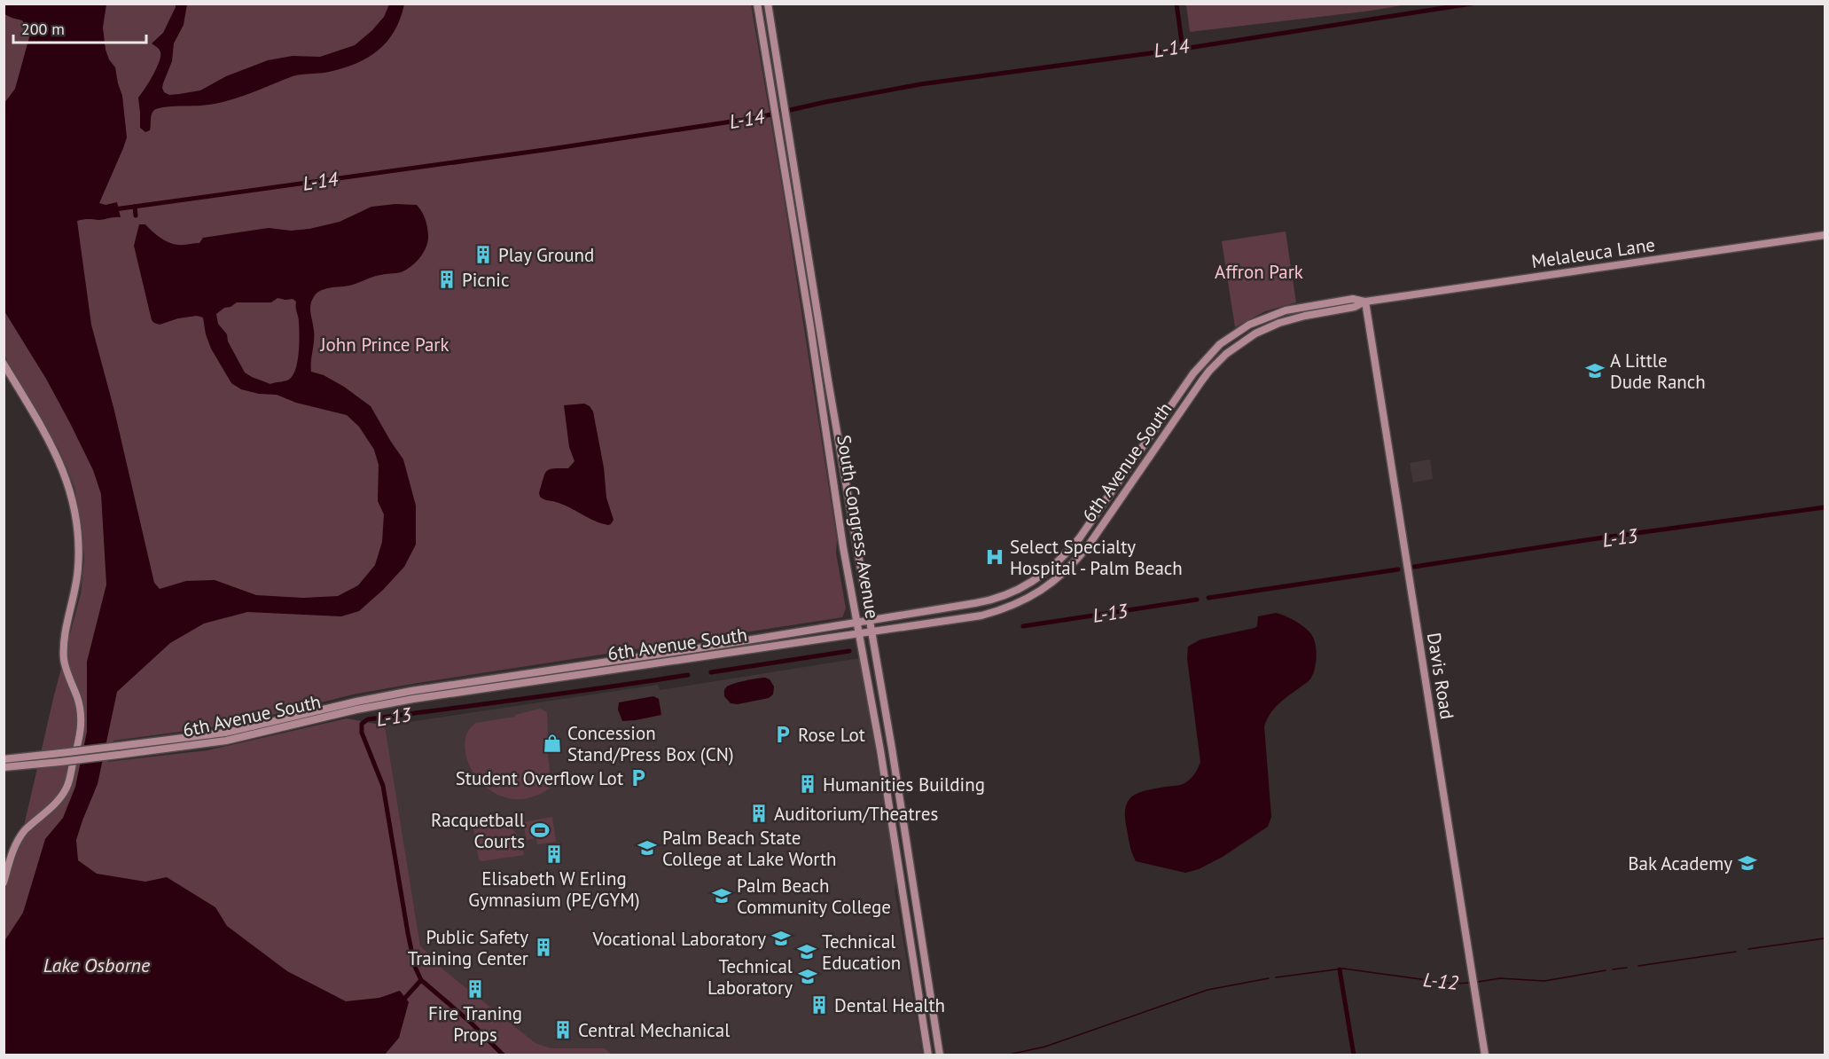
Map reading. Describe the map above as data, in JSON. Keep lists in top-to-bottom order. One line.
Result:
{"streets":{"street":["Melaleuca Lane","6th Avenue South","South Congress Avenue","Davis Road"]},"crossings":[["Melaleuca Lane","6th Avenue South"],["Melaleuca Lane","Davis Road"],["6th Avenue South","South Congress Avenue"]],"water":["L-14","L-13","Lake Osborne","L-12"],"parks":["Affron Park","John Prince Park"],"places":{"building":["Play Ground","Picnic","Humanities Building","Auditorium/Theatres","Elisabeth W Erling Gymnasium (PE/GYM)","Public Safety Training Center","Fire Traning Props","Dental Health","Central Mechanical"],"school or university":["A Little Dude Ranch","Palm Beach State College at Lake Worth","Bak Academy","Palm Beach Community College","Vocational Laboratory","Technical Education","Technical Laboratory"],"hospital":["Select Specialty Hospital - Palm Beach"],"parking":["Rose Lot","Student Overflow Lot"],"shop":["Concession Stand/Press Box (CN)"],"sports":["Racquetball Courts"]},"scale_bar":"200 m"}
